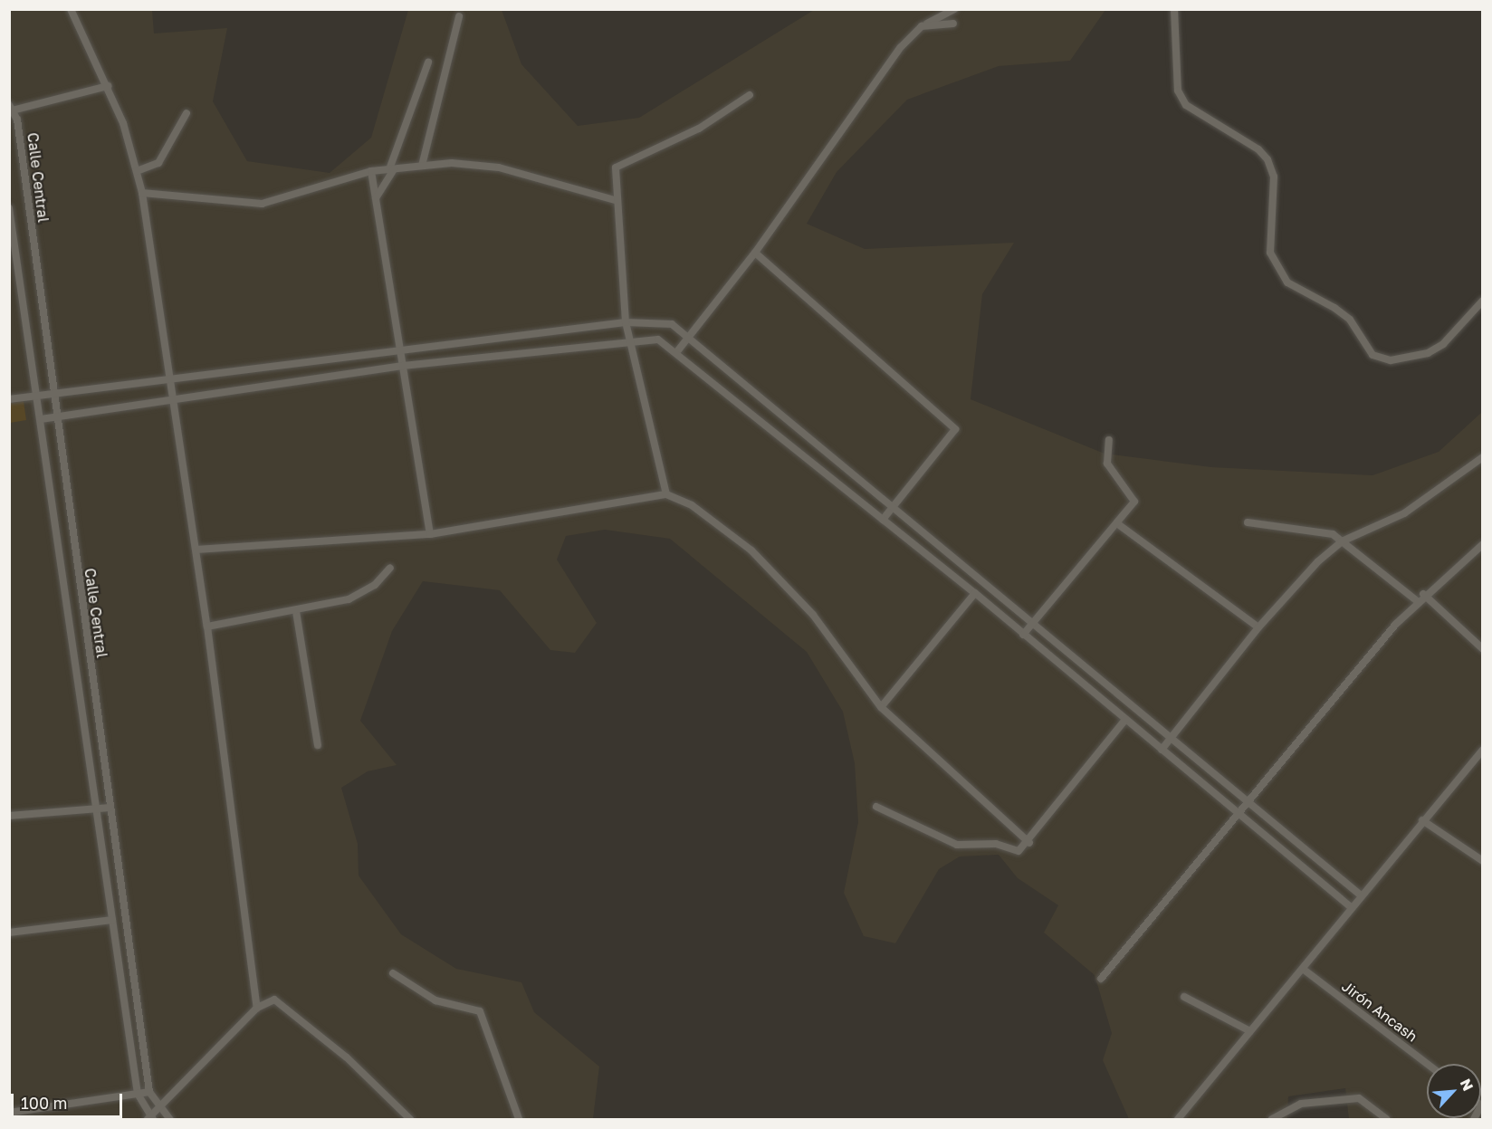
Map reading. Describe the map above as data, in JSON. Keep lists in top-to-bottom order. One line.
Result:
{"streets":{"street":["Calle Central","Jirón Ancash"]},"scale_bar":"100 m","north":"top right"}
